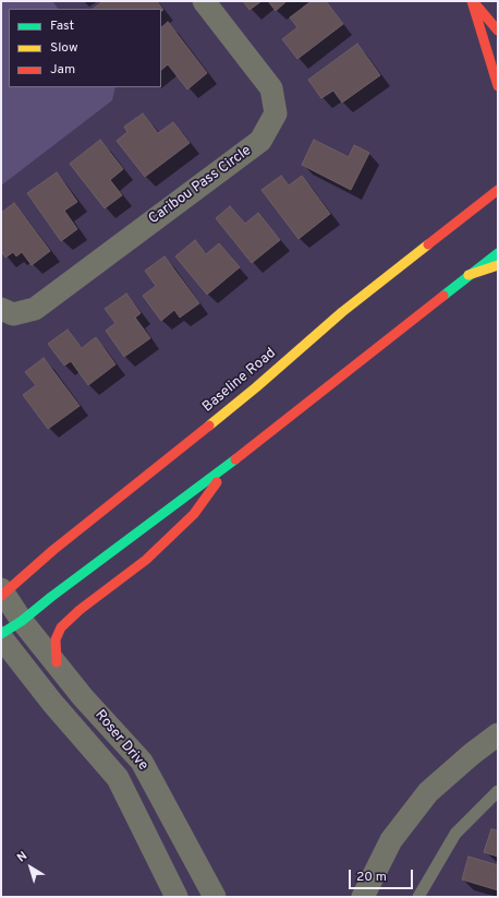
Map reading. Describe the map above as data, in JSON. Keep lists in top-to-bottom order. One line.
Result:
{"streets":{"main road":["Baseline Road"],"street":["Caribou Pass Circle","Roser Drive"]},"crossings":[["Baseline Road","Roser Drive"]],"legend":["Fast","Slow","Jam"],"scale_bar":"20 m","north":"top left"}
